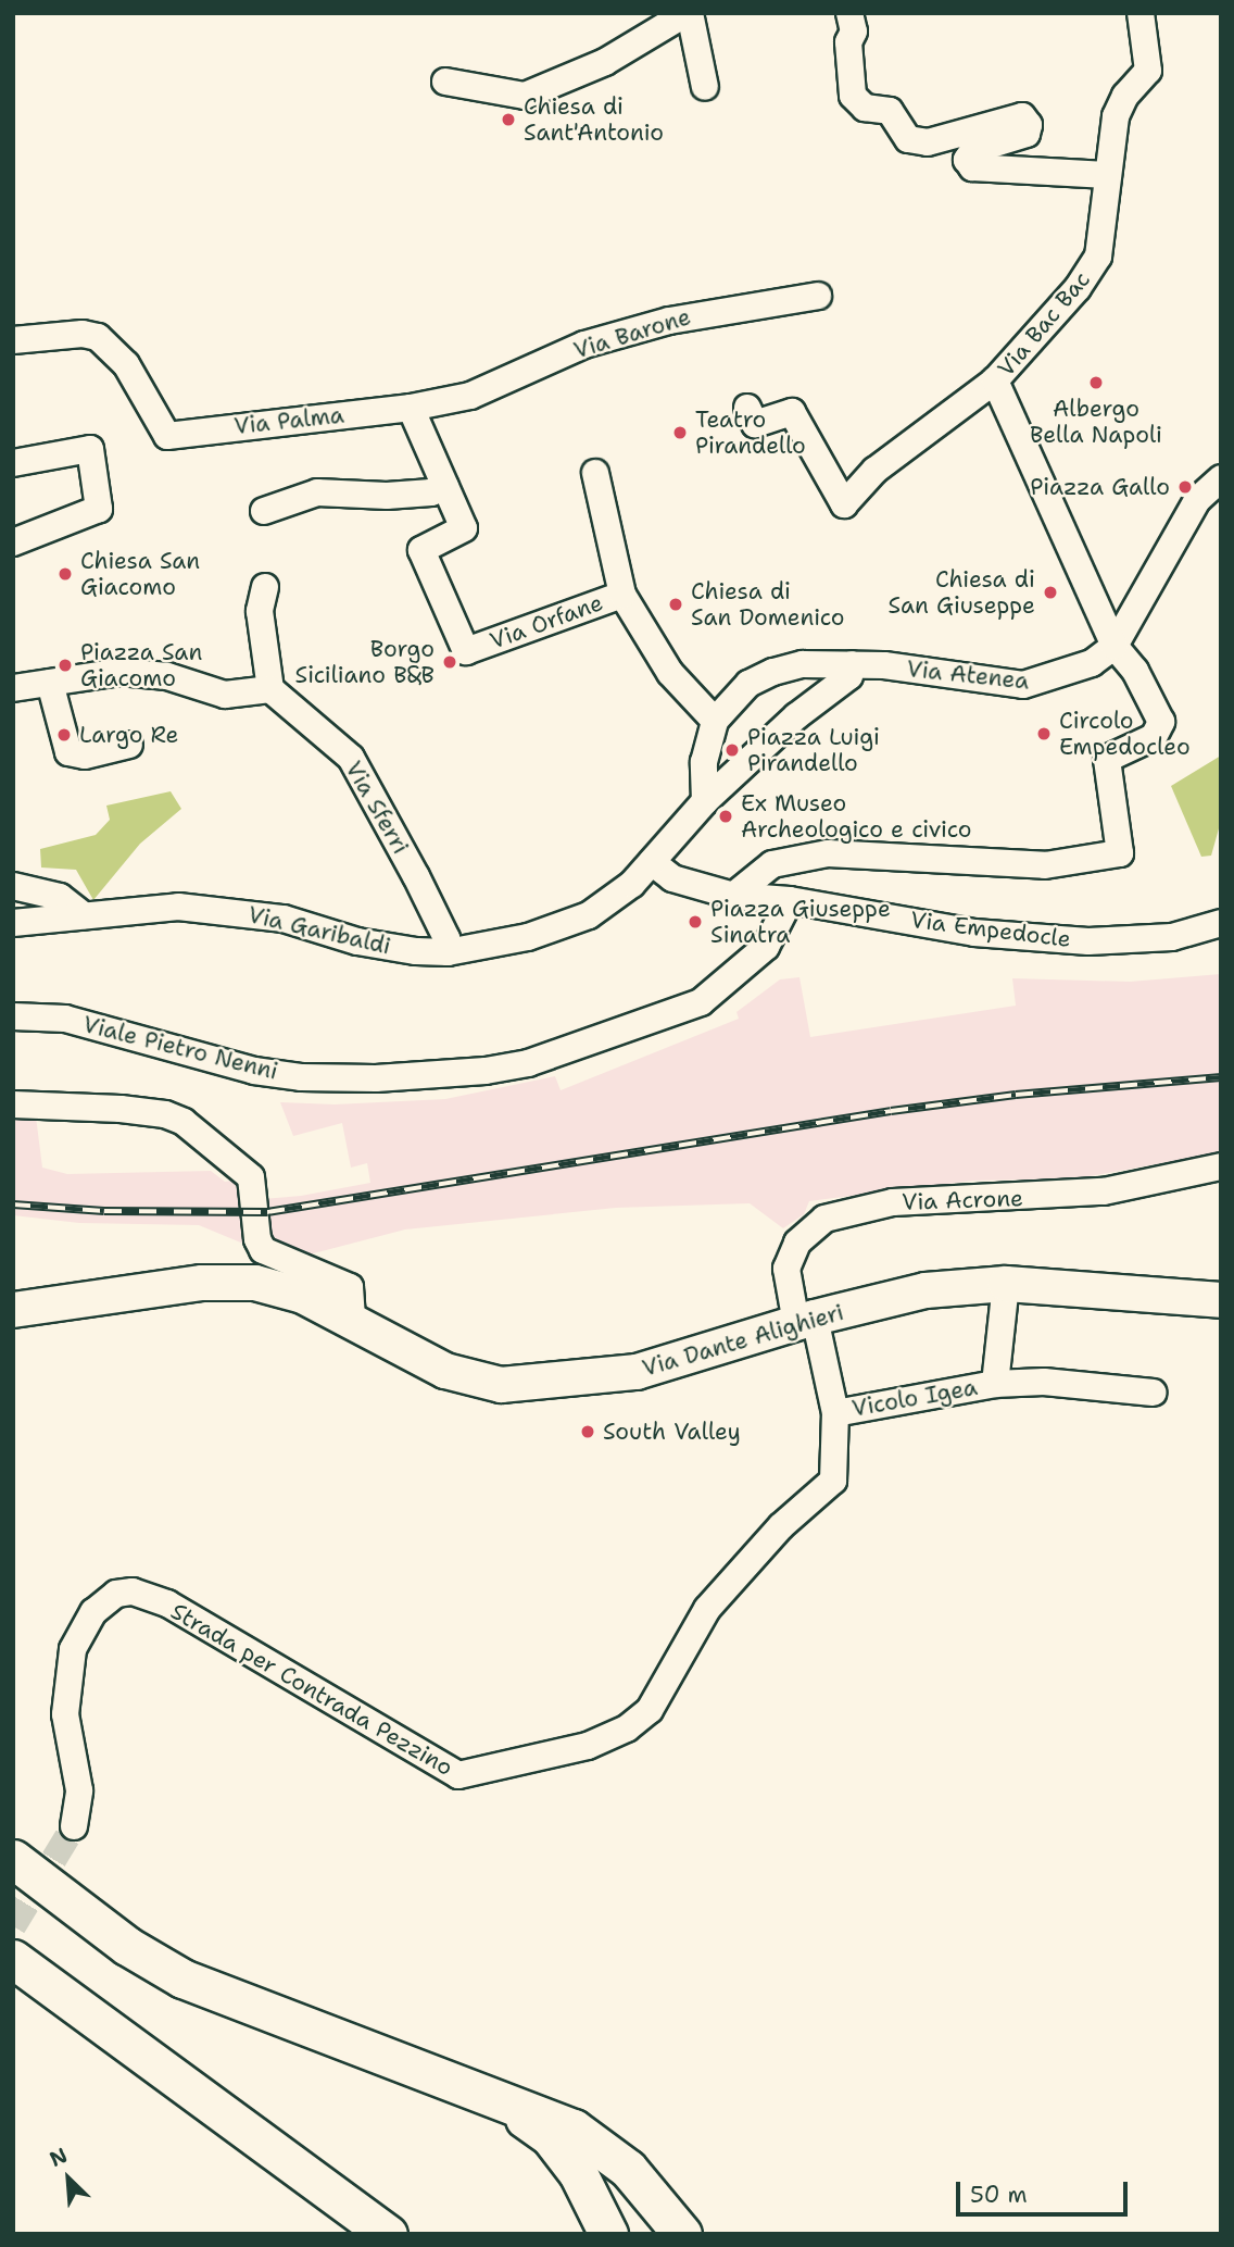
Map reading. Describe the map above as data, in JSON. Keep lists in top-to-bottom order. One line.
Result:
{"streets":{"street":["Via Bac Bac","Via Barone","Via Palma","Via Orfane","Via Atenea","Via Sferri","Via Empedocle","Via Garibaldi","Viale Pietro Nenni","Via Acrone","Via Dante Alighieri","Vicolo Igea","Strada per Contrada Pezzino"]},"crossings":[["Via Bac Bac","Via Atenea"],["Via Bac Bac","Via Empedocle"],["Via Barone","Via Palma"],["Via Barone","Via Orfane"],["Via Palma","Via Orfane"],["Via Orfane","Via Atenea"],["Via Sferri","Via Garibaldi"],["Via Empedocle","Viale Pietro Nenni"],["Via Acrone","Via Dante Alighieri"],["Via Acrone","Strada per Contrada Pezzino"],["Via Dante Alighieri","Vicolo Igea"],["Via Dante Alighieri","Strada per Contrada Pezzino"],["Vicolo Igea","Strada per Contrada Pezzino"]],"places":["Chiesa di Sant'Antonio","Albergo Bella Napoli","Teatro Pirandello","Piazza Gallo","Chiesa San Giacomo","Chiesa di San Giuseppe","Chiesa di San Domenico","Borgo Siciliano B&B","Piazza San Giacomo","Circolo Empedocleo","Largo Re","Piazza Luigi Pirandello","Ex Museo Archeologico e civico","Piazza Giuseppe Sinatra","South Valley"],"scale_bar":"50 m","north":"top left"}
